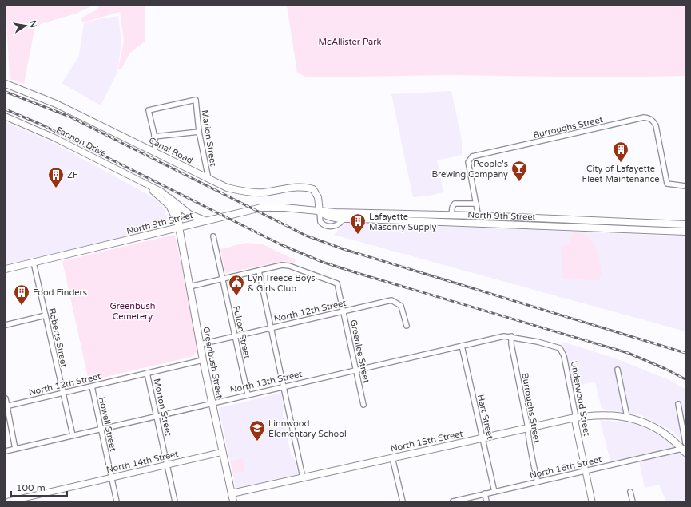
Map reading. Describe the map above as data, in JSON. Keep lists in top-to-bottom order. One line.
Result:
{"streets":{"main road":["Canal Road","North 9th Street","Greenbush Street","North 15th Street"],"street":["Burroughs Street","Marion Street","Fannon Drive","North 12th Street","Fulton Street","Roberts Street","Greenlee Street","North 13th Street","Underwood Street","Morton Street","Hart Street","Howell Street","North 14th Street","North 16th Street"]},"crossings":[["Burroughs Street","North 9th Street"],["Burroughs Street","North 13th Street"],["Burroughs Street","Underwood Street"],["Burroughs Street","North 15th Street"],["Burroughs Street","North 16th Street"],["Marion Street","Canal Road"],["Fannon Drive","North 9th Street"],["Fannon Drive","Greenbush Street"],["Canal Road","North 9th Street"],["North 9th Street","Roberts Street"],["North 9th Street","Greenbush Street"],["North 12th Street","Fulton Street"],["North 12th Street","Roberts Street"],["North 12th Street","Greenlee Street"],["North 12th Street","Greenbush Street"],["North 12th Street","Morton Street"],["North 12th Street","Howell Street"],["Fulton Street","North 13th Street"],["Roberts Street","North 13th Street"],["Greenlee Street","North 13th Street"],["Greenbush Street","North 13th Street"],["Greenbush Street","North 15th Street"],["Greenbush Street","North 14th Street"],["North 13th Street","Underwood Street"],["North 13th Street","Morton Street"],["North 13th Street","Hart Street"],["North 13th Street","Howell Street"],["Underwood Street","North 15th Street"],["Underwood Street","North 16th Street"],["Morton Street","North 14th Street"],["Hart Street","North 15th Street"],["Hart Street","North 16th Street"],["Howell Street","North 14th Street"],["North 15th Street","North 16th Street"]],"parks":["McAllister Park","Greenbush Cemetery"],"places":{"building":["City of Lafayette Fleet Maintenance","ZF","Lafayette Masonry Supply","Food Finders"],"bar":["People's Brewing Company"],"public building":["Lyn Treece Boys & Girls Club"],"school or university":["Linnwood Elementary School"]},"scale_bar":"100 m","north":"right"}
